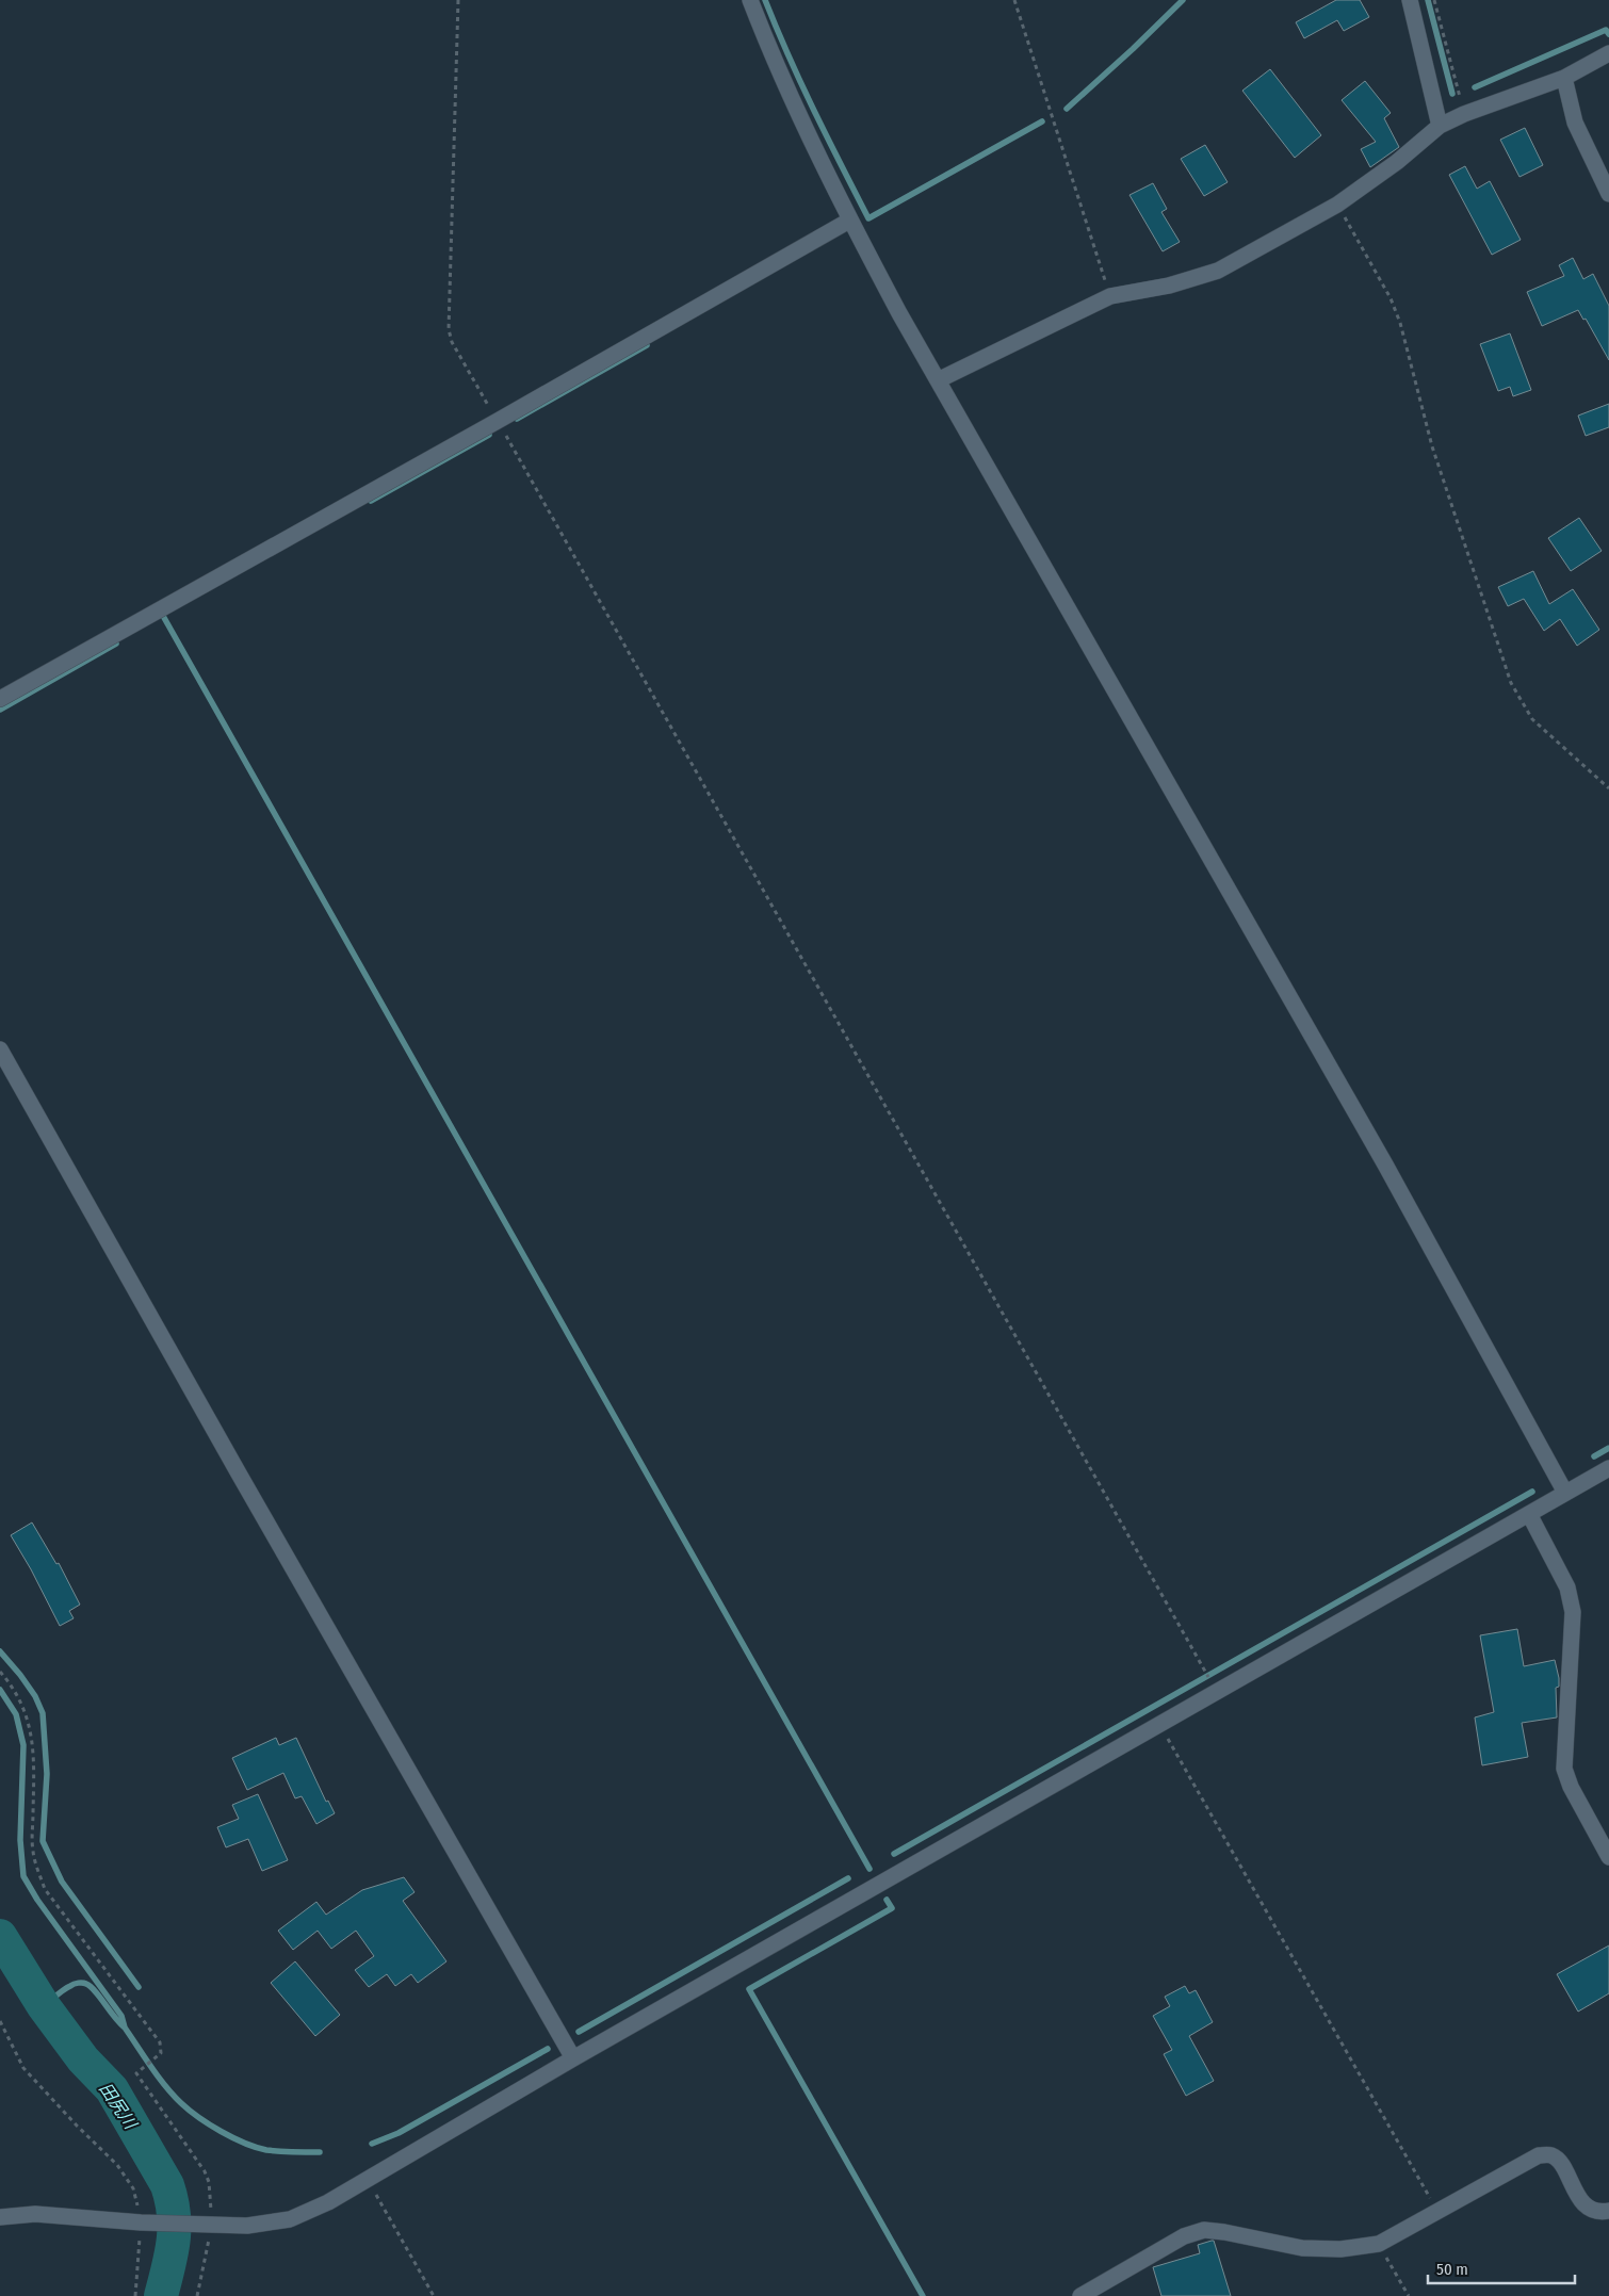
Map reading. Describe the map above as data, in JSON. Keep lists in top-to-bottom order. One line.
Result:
{"water":["田尻川"],"scale_bar":"50 m"}
